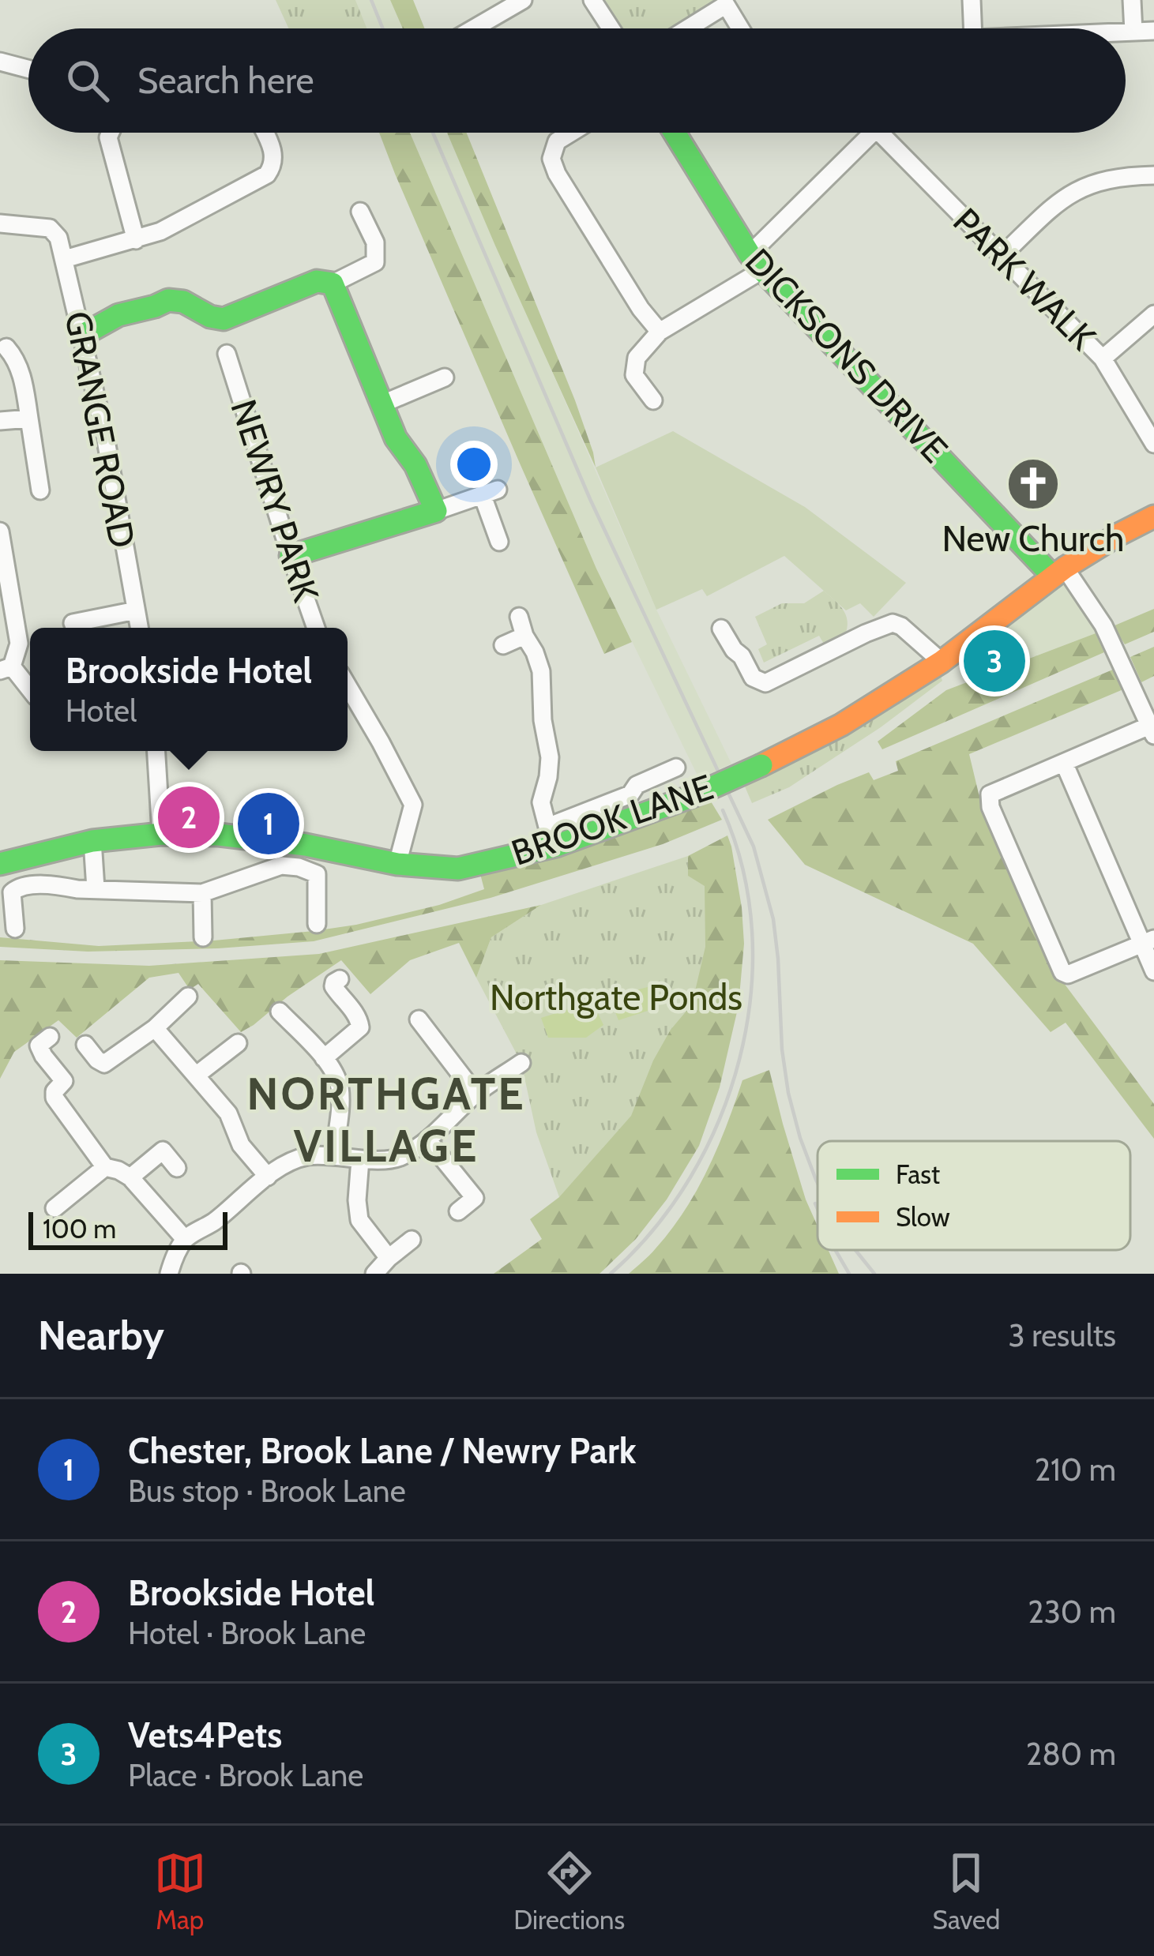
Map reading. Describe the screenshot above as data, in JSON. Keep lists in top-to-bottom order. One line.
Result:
{"streets":{"street":["PARK WALK","DICKSONS DRIVE","GRANGE ROAD","NEWRY PARK","BROOK LANE"]},"crossings":[["DICKSONS DRIVE","BROOK LANE"]],"districts":["NORTHGATE VILLAGE"],"parks":["Northgate Ponds"],"places":{"church":["New Church"]},"legend":["Fast","Slow"],"scale_bar":"100 m","page":{"search":"Search here","pins":["3","2","1"],"popup":["Brookside Hotel","Hotel"],"scale":"100 m","heading":["Nearby","3 results"],"list":[{"mark":"1","name":"Chester, Brook Lane / Newry Park","note":"Bus stop · Brook Lane","value":"210 m"},{"mark":"2","name":"Brookside Hotel","note":"Hotel · Brook Lane","value":"230 m"},{"mark":"3","name":"Vets4Pets","note":"Place · Brook Lane","value":"280 m"}],"nav":["Map","Directions","Saved"]}}
